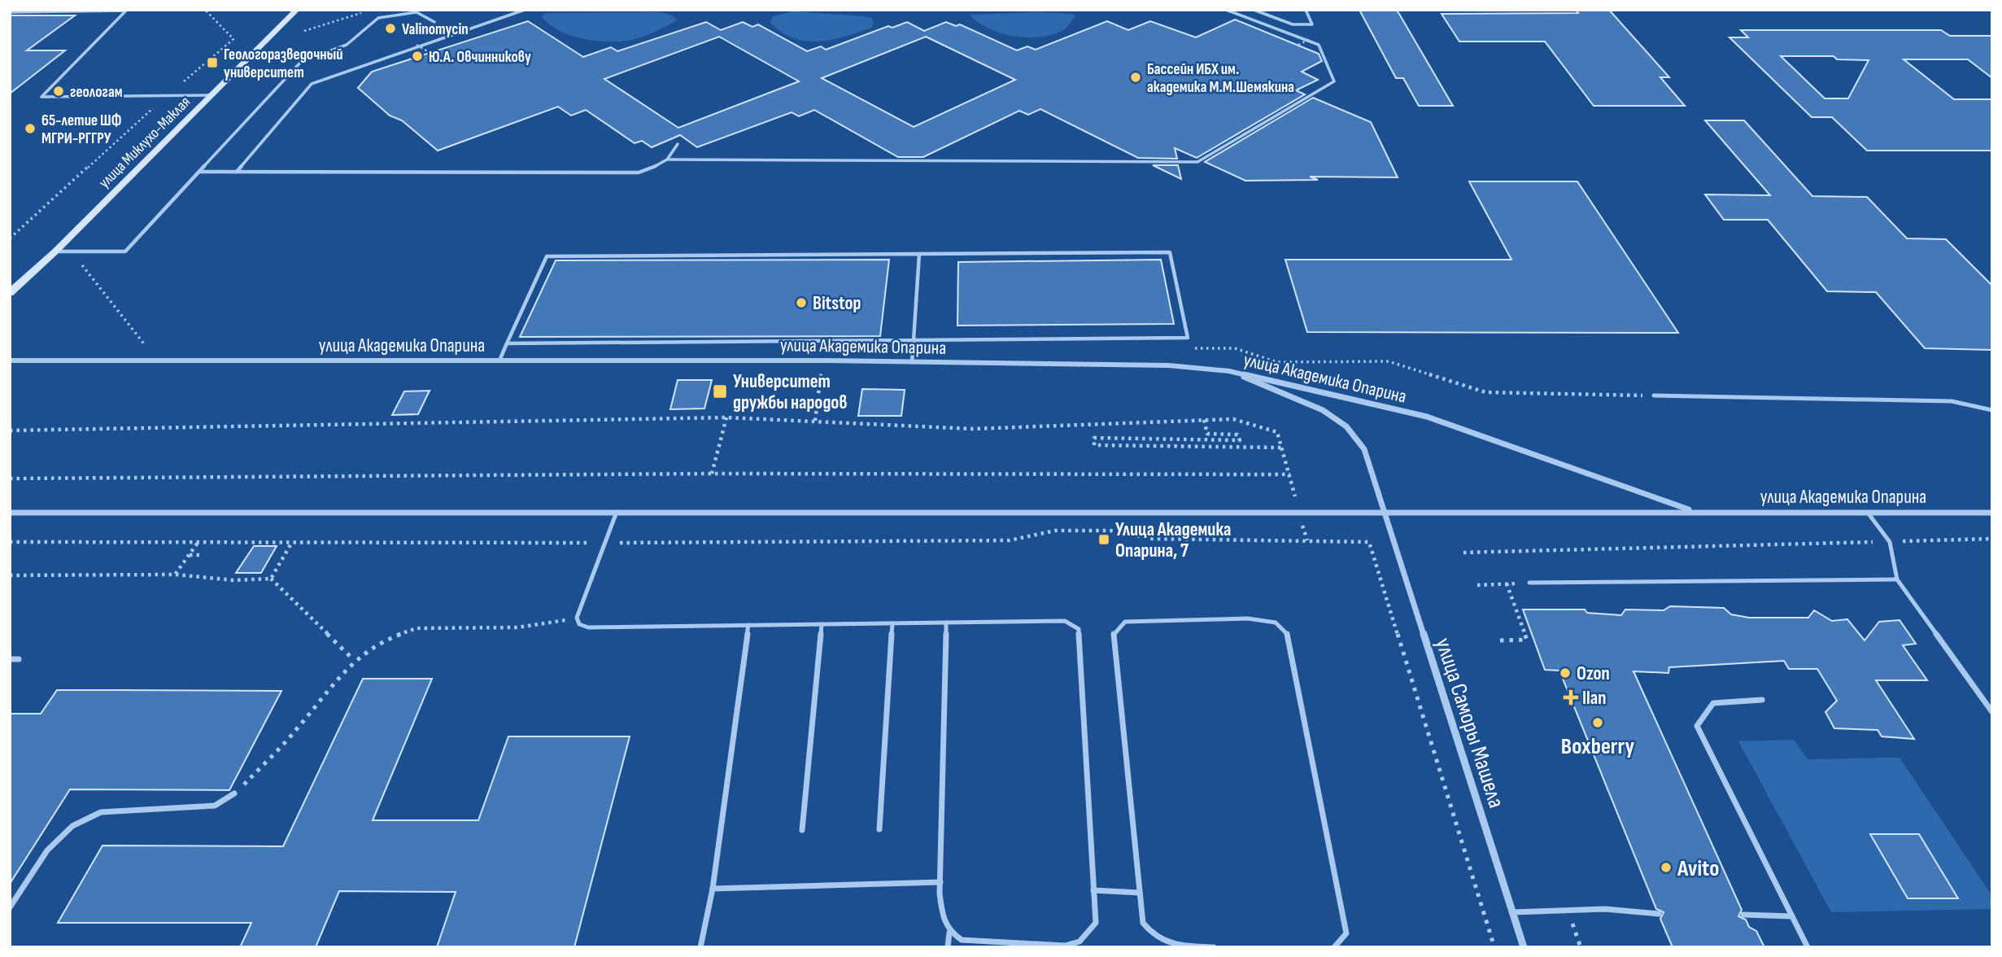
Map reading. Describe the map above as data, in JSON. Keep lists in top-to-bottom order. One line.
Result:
{"streets":{"main road":["улица Миклухо-Маклая"],"street":["улица Академика Опарина","улица Саморы Машела"]},"crossings":[["улица Академика Опарина","улица Саморы Машела"]],"places":{"other":["Valinomycin","Ю.А. Овчинникову","Бассейн ИБХ им. академика М.М.Шемякина","геологам","65-летие ШФ МГРИ-РГГРУ","Bitstop","Ozon","Boxberry","Avito"],"transit":["Геологоразведочный университет","Университет дружбы народов","Улица Академика Опарина, 7"],"health":["Ilan"]}}
